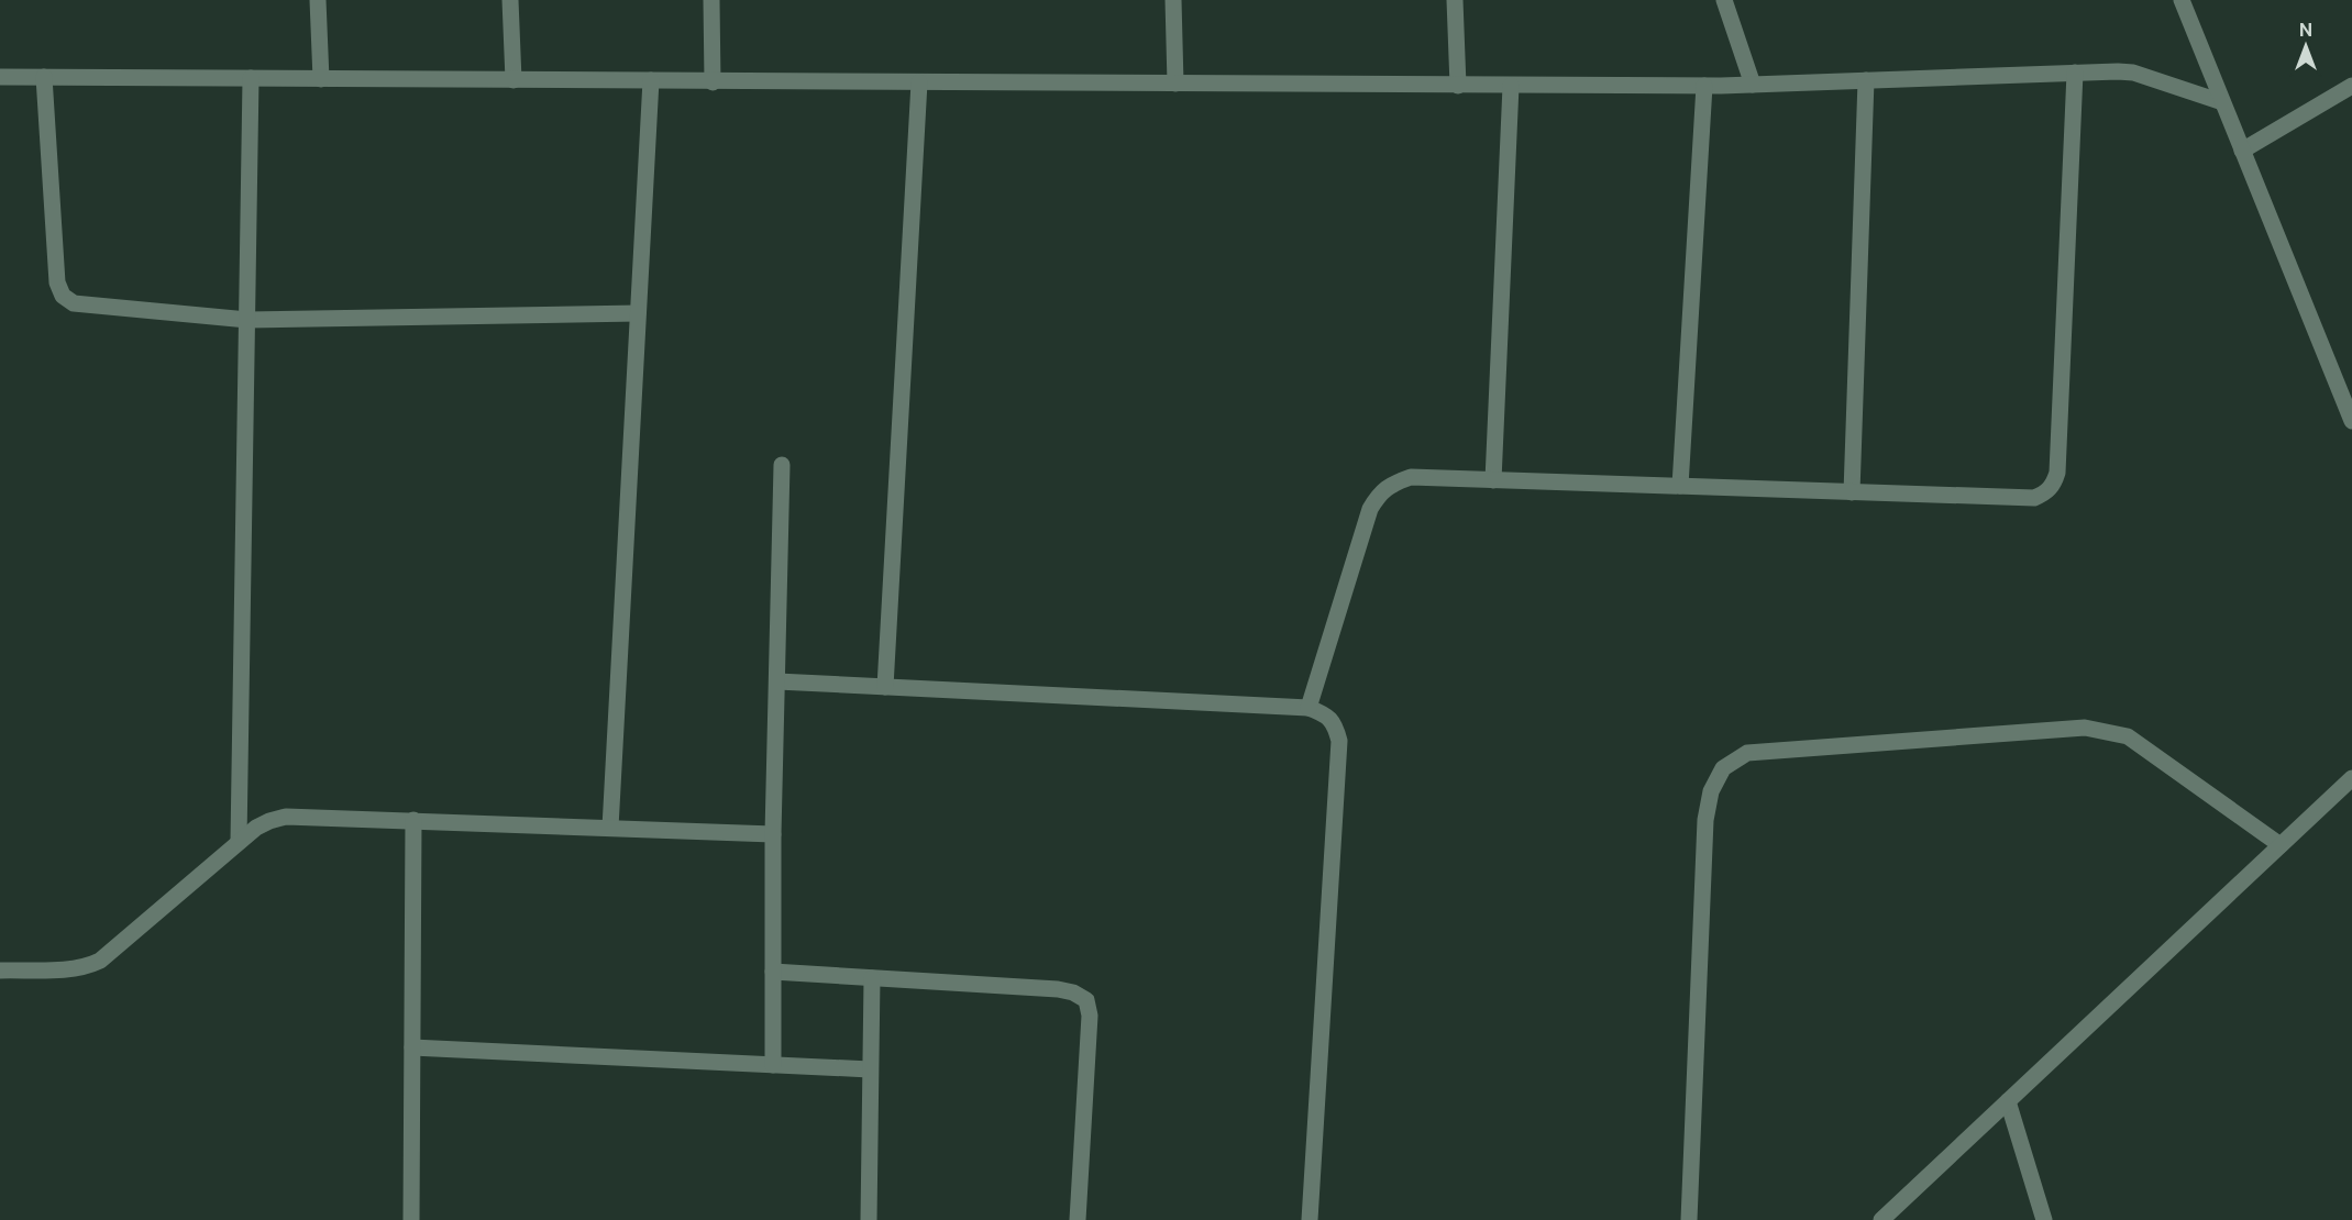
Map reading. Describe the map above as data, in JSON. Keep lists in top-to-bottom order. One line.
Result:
{"north":"top"}
